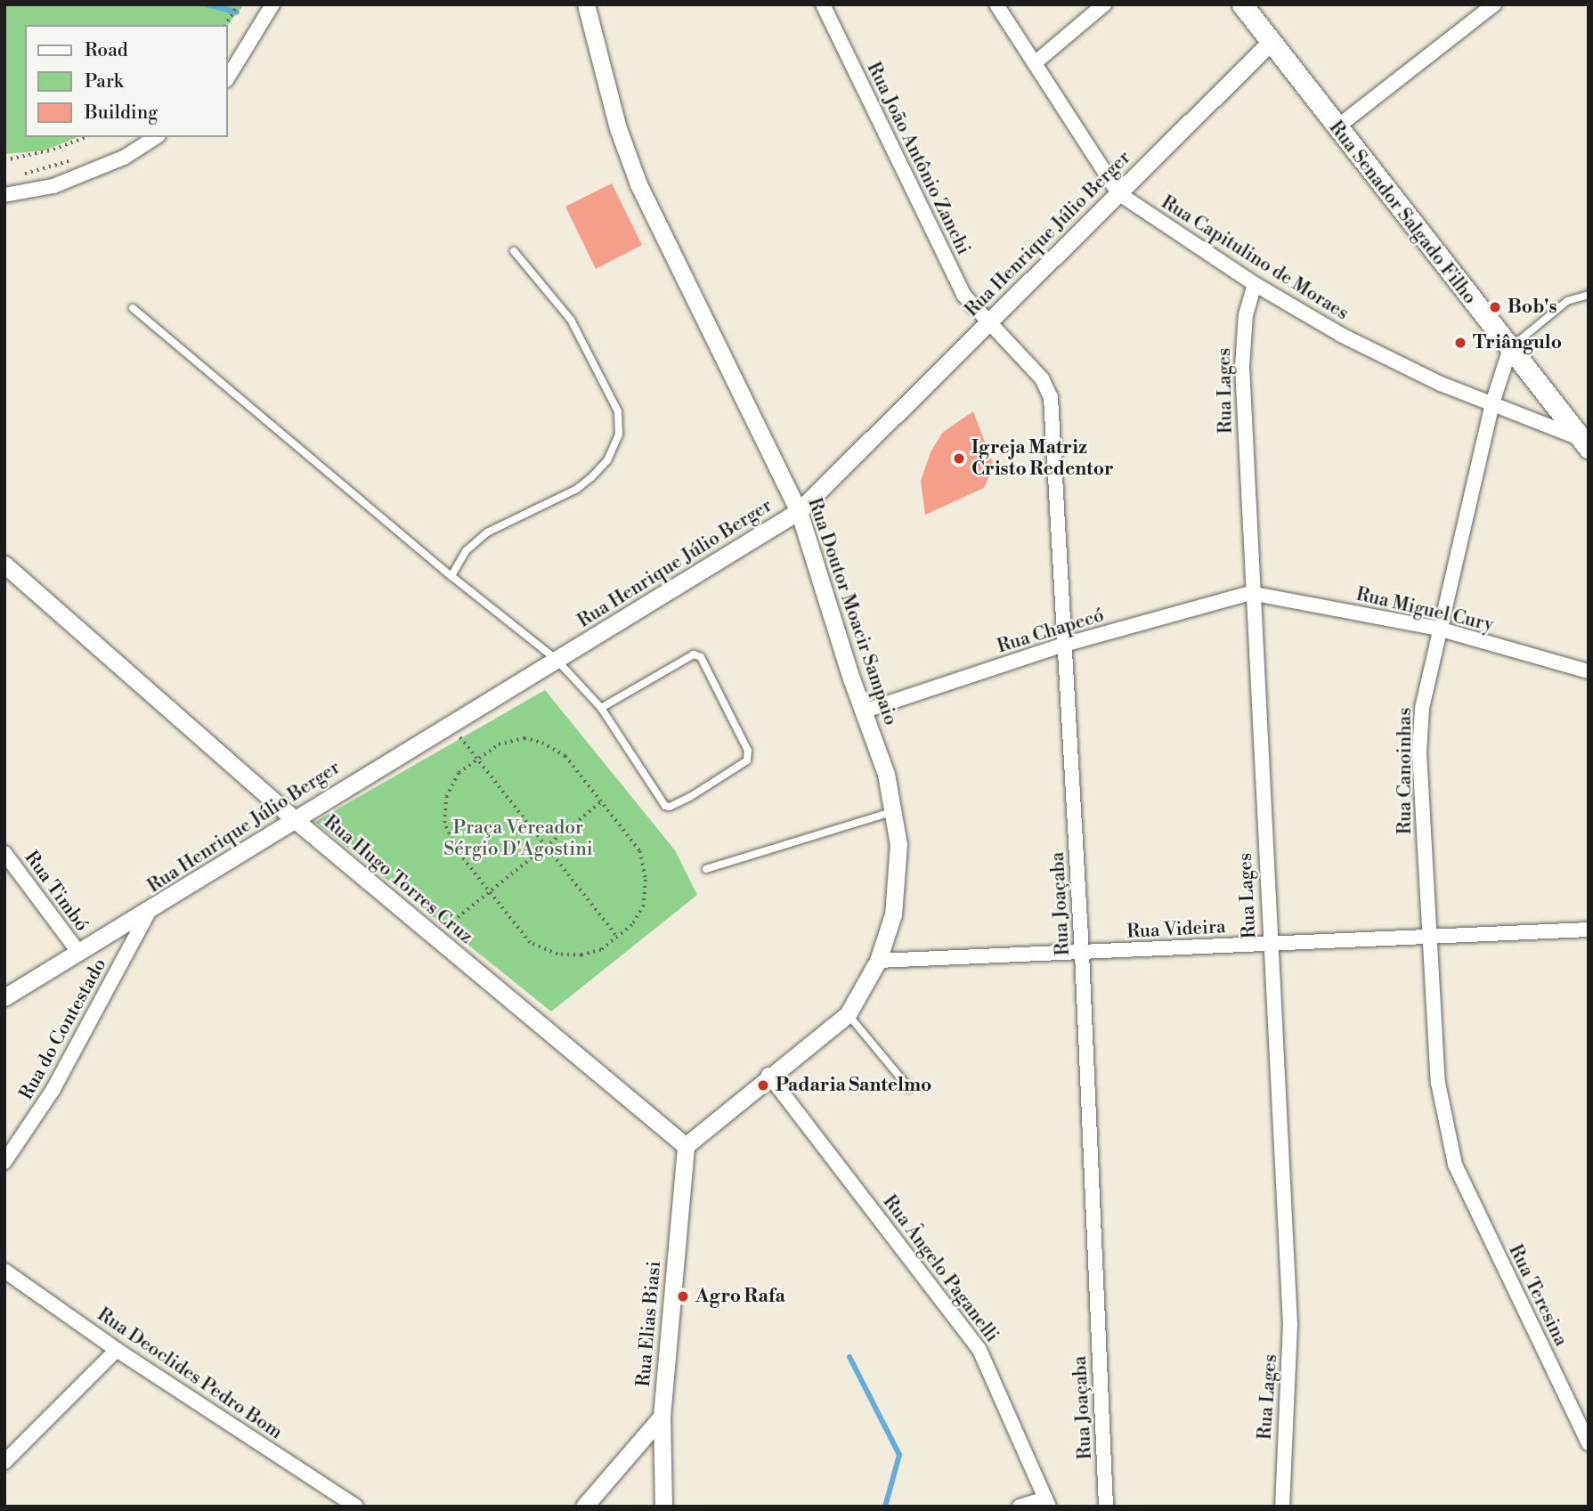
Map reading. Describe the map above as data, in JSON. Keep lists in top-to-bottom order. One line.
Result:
{"streets":{"main road":["Rua Senador Salgado Filho"],"street":["Rua João Antônio Zanchi","Rua Henrique Júlio Berger","Rua Capitulino de Moraes","Rua Lages","Rua Miguel Cury","Rua Doutor Moacir Sampaio","Rua Chapecó","Rua Canoinhas","Rua Hugo Torres Cruz","Rua Timbó","Rua Joaçaba","Rua Videira","Rua do Contestado","Rua Ângelo Paganelli","Rua Teresina","Rua Elias Biasi","Rua Deoclides Pedro Bom"]},"crossings":[["Rua João Antônio Zanchi","Rua Henrique Júlio Berger"],["Rua João Antônio Zanchi","Rua Joaçaba"],["Rua Senador Salgado Filho","Rua Henrique Júlio Berger"],["Rua Senador Salgado Filho","Rua Capitulino de Moraes"],["Rua Senador Salgado Filho","Rua Canoinhas"],["Rua Henrique Júlio Berger","Rua Capitulino de Moraes"],["Rua Henrique Júlio Berger","Rua Doutor Moacir Sampaio"],["Rua Henrique Júlio Berger","Rua Hugo Torres Cruz"],["Rua Henrique Júlio Berger","Rua Timbó"],["Rua Henrique Júlio Berger","Rua Joaçaba"],["Rua Henrique Júlio Berger","Rua do Contestado"],["Rua Capitulino de Moraes","Rua Lages"],["Rua Capitulino de Moraes","Rua Canoinhas"],["Rua Lages","Rua Miguel Cury"],["Rua Lages","Rua Chapecó"],["Rua Lages","Rua Videira"],["Rua Miguel Cury","Rua Chapecó"],["Rua Miguel Cury","Rua Canoinhas"],["Rua Doutor Moacir Sampaio","Rua Chapecó"],["Rua Doutor Moacir Sampaio","Rua Hugo Torres Cruz"],["Rua Doutor Moacir Sampaio","Rua Videira"],["Rua Doutor Moacir Sampaio","Rua Ângelo Paganelli"],["Rua Doutor Moacir Sampaio","Rua Elias Biasi"],["Rua Chapecó","Rua Joaçaba"],["Rua Canoinhas","Rua Videira"],["Rua Canoinhas","Rua Teresina"],["Rua Hugo Torres Cruz","Rua Elias Biasi"],["Rua Joaçaba","Rua Videira"]],"parks":["Praça Vereador Sérgio D'Agostini"],"places":["Bob's","Triângulo","Igreja Matriz Cristo Redentor","Padaria Santelmo","Agro Rafa"],"legend":["Road","Park","Building"]}
